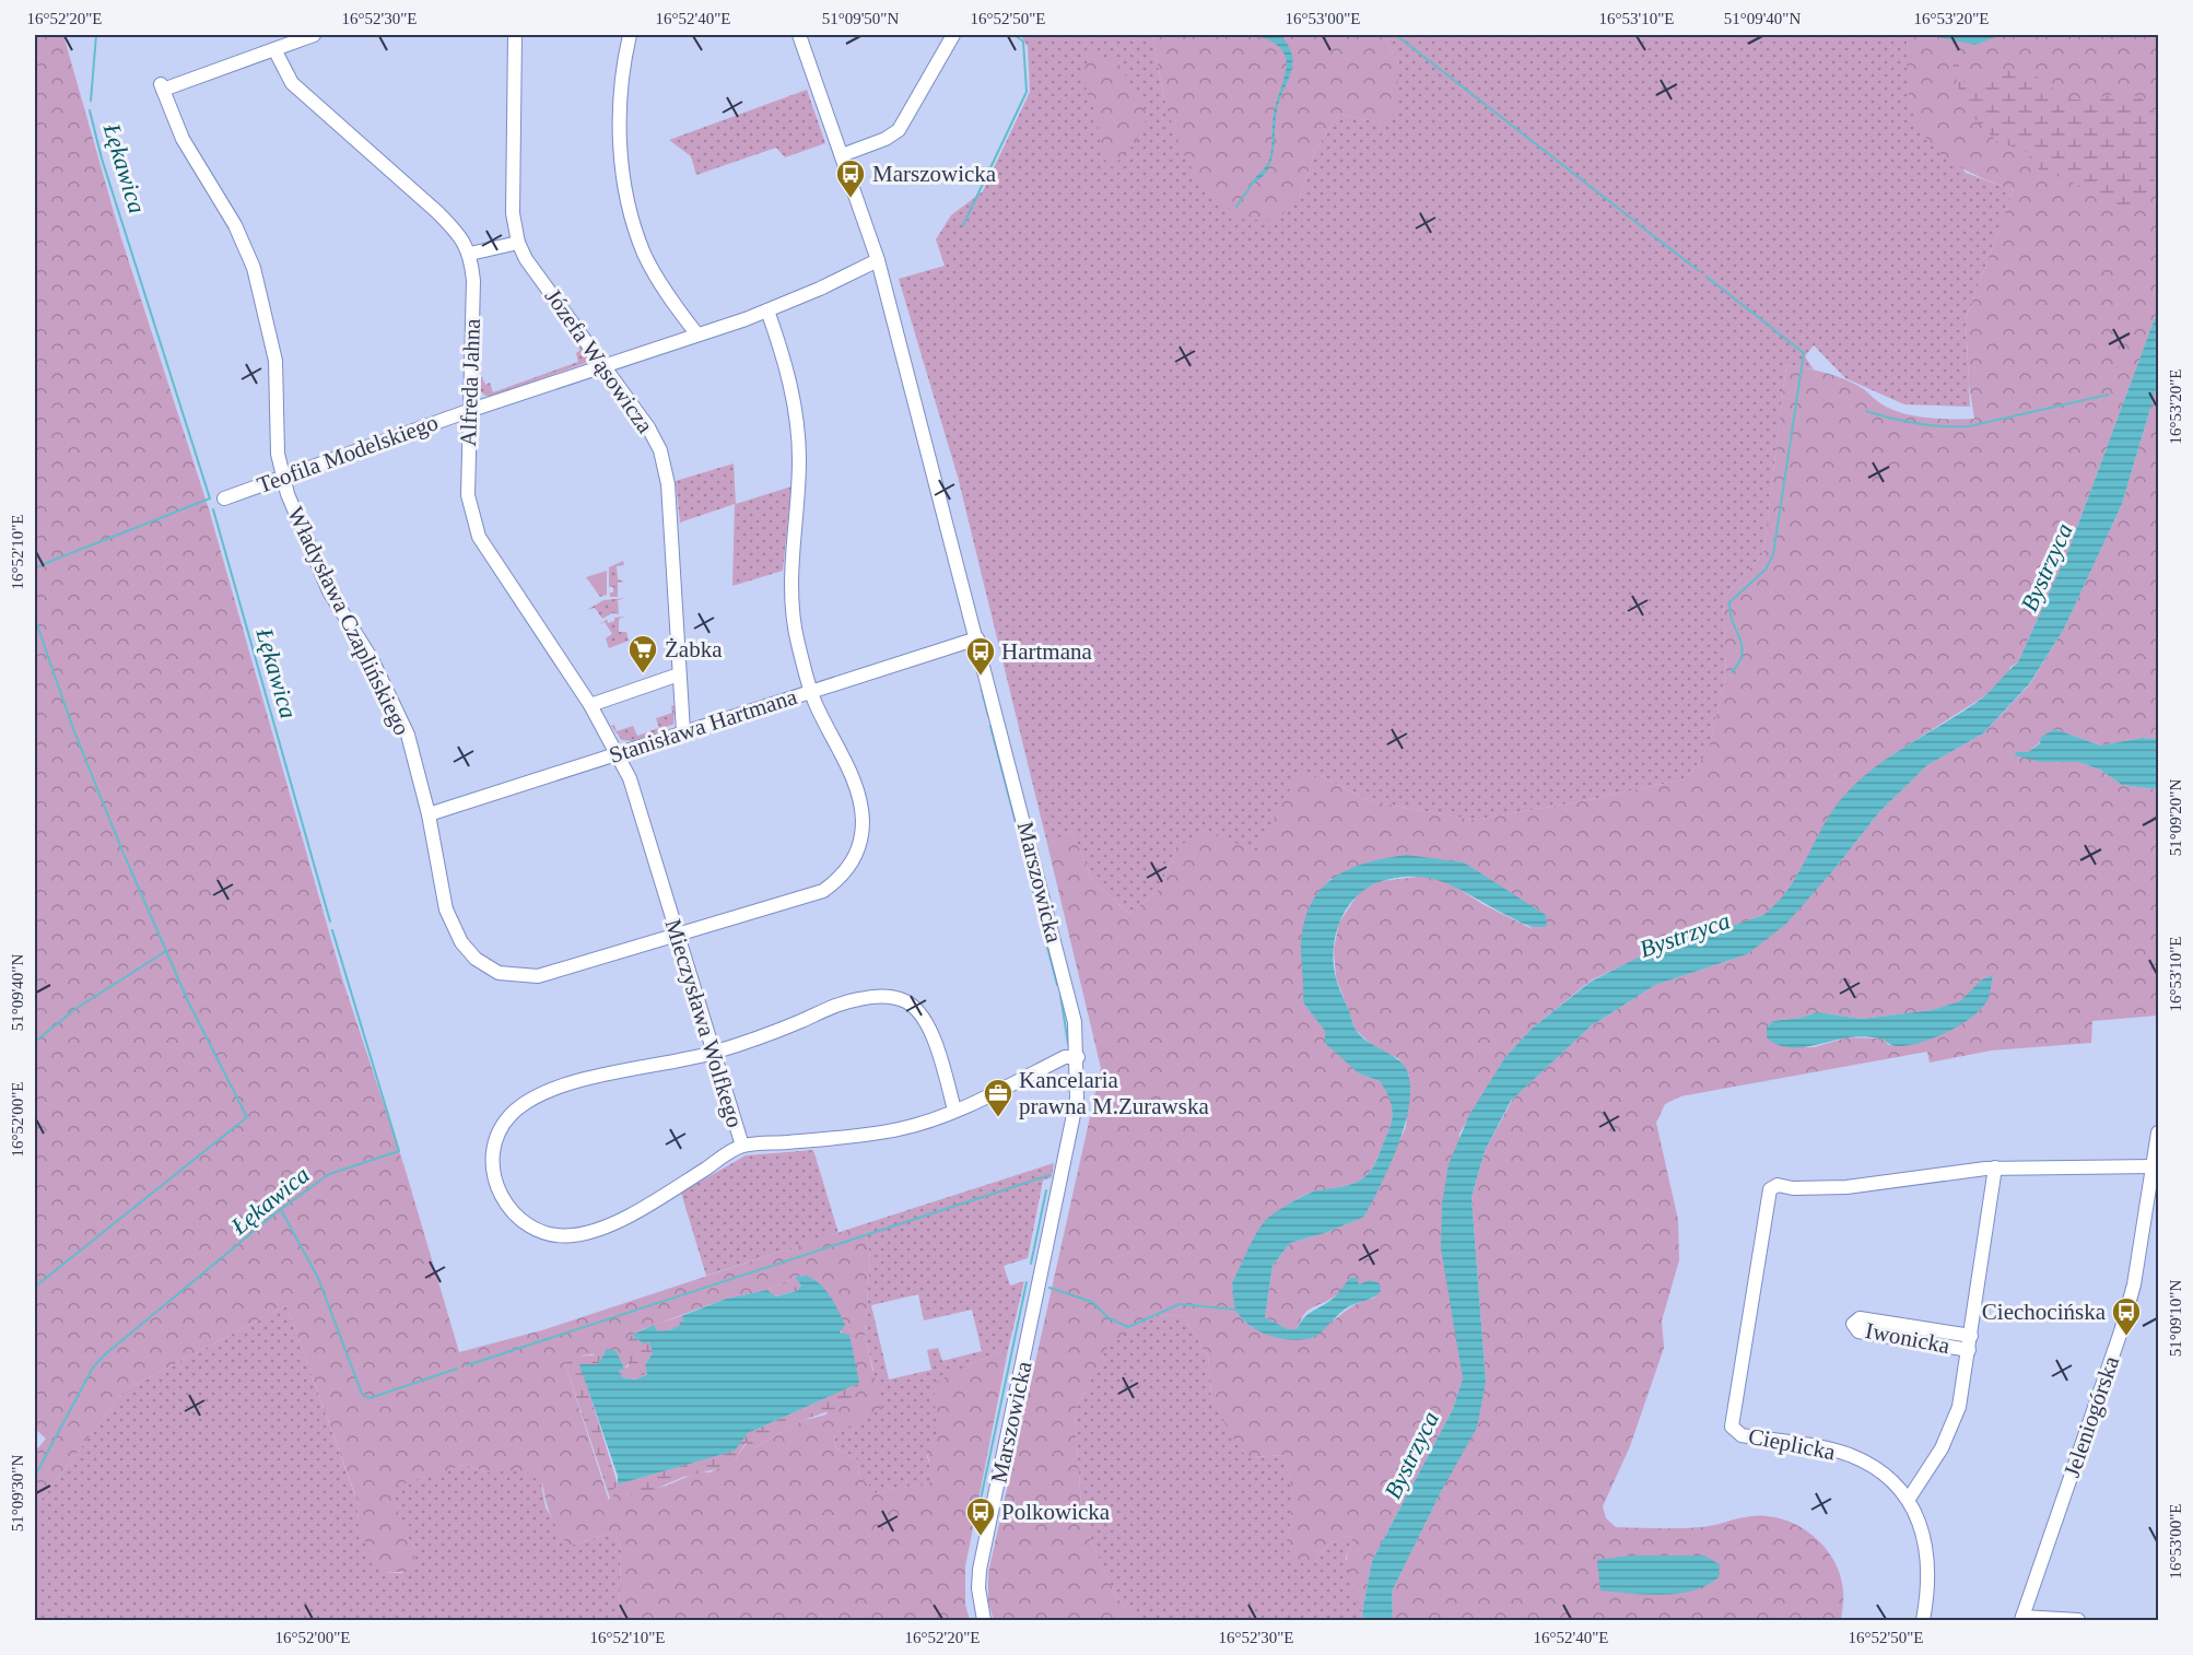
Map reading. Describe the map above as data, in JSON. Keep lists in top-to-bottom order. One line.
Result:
{"streets":{"street":["Józefa Wąsowicza","Alfreda Jahna","Teofila Modelskiego","Władysława Czaplińskiego","Stanisława Hartmana","Marszowicka","Mieczysława Wolfkego","Iwonicka","Jeleniogórska","Cieplicka"]},"crossings":[["Józefa Wąsowicza","Teofila Modelskiego"],["Józefa Wąsowicza","Stanisława Hartmana"],["Alfreda Jahna","Teofila Modelskiego"],["Alfreda Jahna","Władysława Czaplińskiego"],["Alfreda Jahna","Stanisława Hartmana"],["Alfreda Jahna","Mieczysława Wolfkego"],["Teofila Modelskiego","Władysława Czaplińskiego"],["Teofila Modelskiego","Marszowicka"],["Władysława Czaplińskiego","Stanisława Hartmana"],["Władysława Czaplińskiego","Mieczysława Wolfkego"],["Stanisława Hartmana","Marszowicka"],["Stanisława Hartmana","Mieczysława Wolfkego"],["Marszowicka","Mieczysława Wolfkego"]],"water":["Łękawica","Bystrzyca"],"places":{"bus stop":["Marszowicka","Hartmana","Ciechocińska","Polkowicka"],"supermarket":["Żabka"],"office":["Kancelaria prawna M.Zurawska"]},"coordinates":["16°52'20\"E","16°52'30\"E","16°52'40\"E","51°09'50\"N","16°52'50\"E","16°53'00\"E","16°53'10\"E","51°09'40\"N","16°53'20\"E","16°52'10\"E","51°09'20\"N","16°52'00\"E","51°09'10\"N","51°09'30\"N"]}
